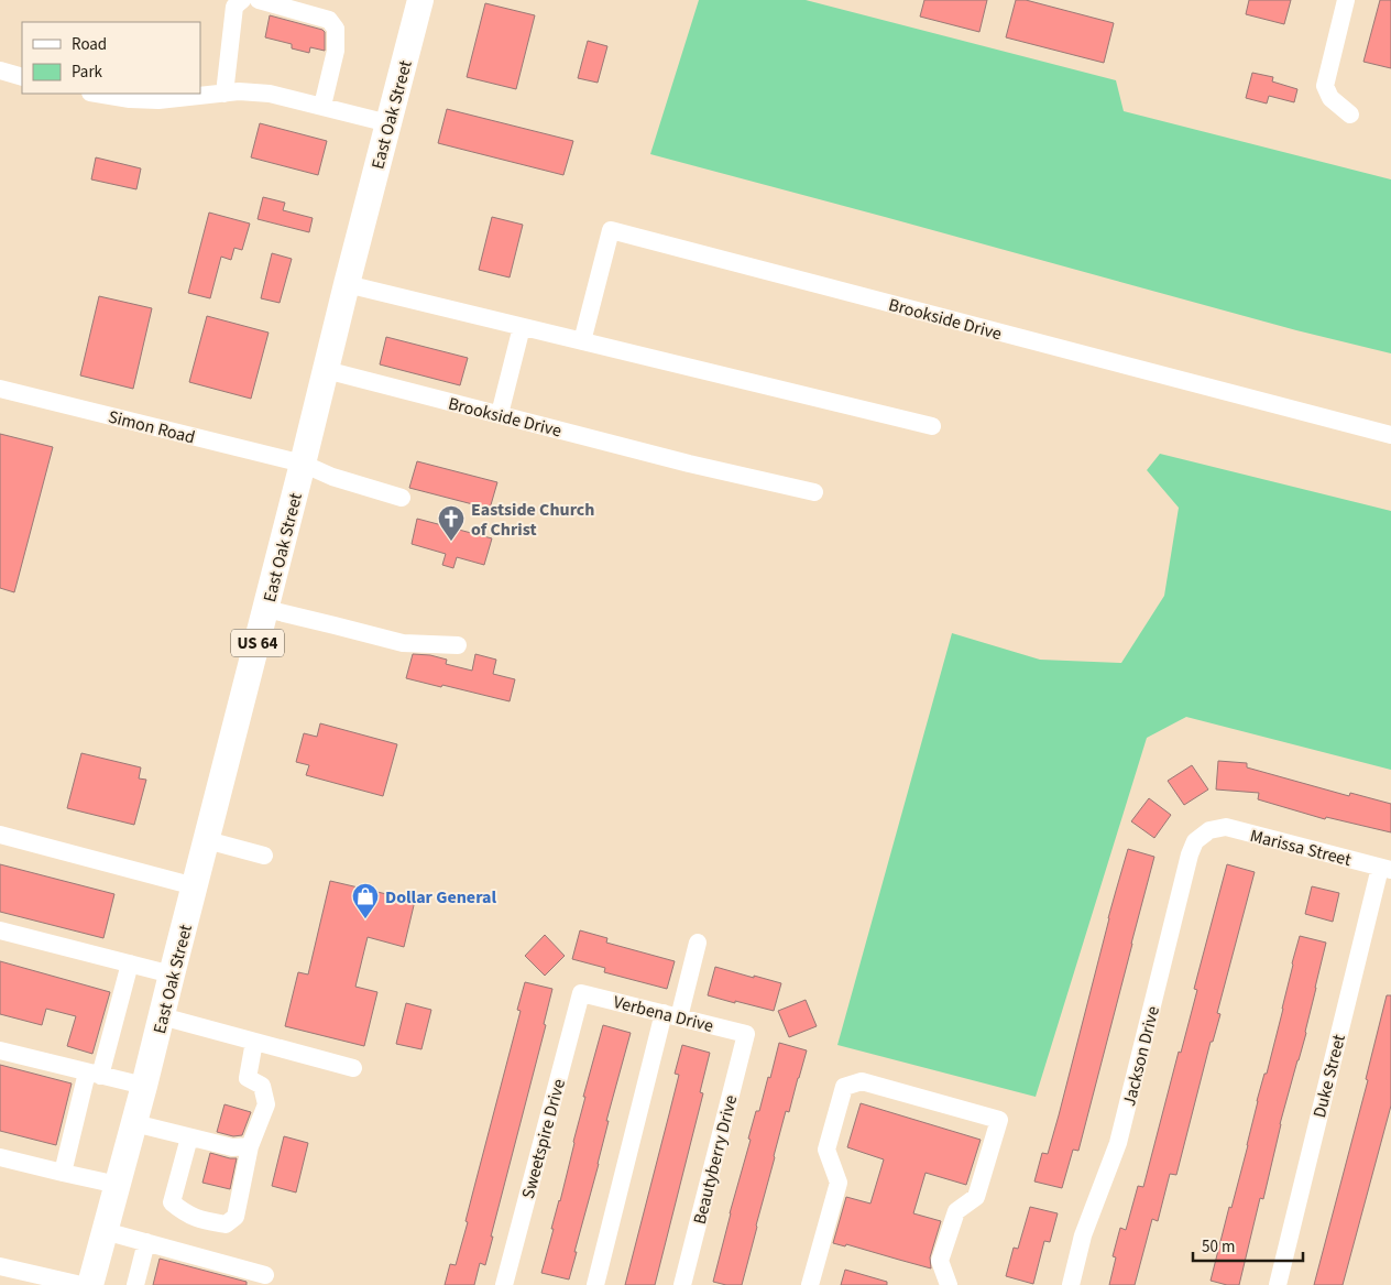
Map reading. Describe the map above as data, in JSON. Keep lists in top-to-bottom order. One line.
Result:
{"streets":{"highway":["East Oak Street","US 64"],"street":["Brookside Drive","Simon Road","Marissa Street","Verbena Drive","Jackson Drive","Duke Street","Sweetspire Drive","Beautyberry Drive"]},"crossings":[["East Oak Street","Brookside Drive"],["East Oak Street","Simon Road"],["Marissa Street","Jackson Drive"],["Marissa Street","Duke Street"],["Verbena Drive","Sweetspire Drive"],["Verbena Drive","Beautyberry Drive"]],"places":{"church":["Eastside Church of Christ"],"shop":["Dollar General"]},"legend":["Road","Park"],"scale_bar":"50 m"}
